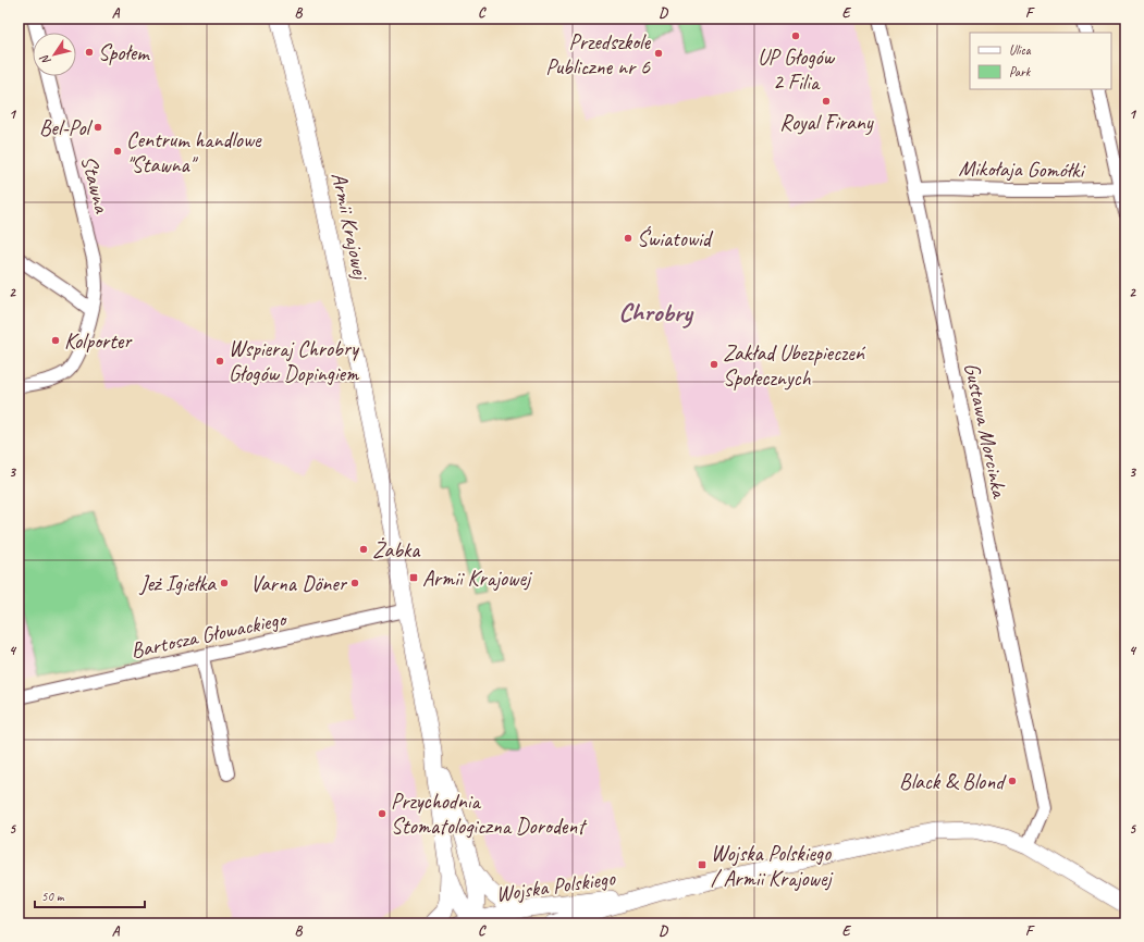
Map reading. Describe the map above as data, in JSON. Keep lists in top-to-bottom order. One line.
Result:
{"streets":{"street":["Mikołaja Gomółki","Stawna","Armii Krajowej","Gustawa Morcinka","Bartosza Głowackiego","Wojska Polskiego"]},"crossings":[["Mikołaja Gomółki","Gustawa Morcinka"],["Armii Krajowej","Bartosza Głowackiego"],["Armii Krajowej","Wojska Polskiego"],["Gustawa Morcinka","Wojska Polskiego"]],"districts":["Chrobry"],"places":{"other":["UP Głogów 2 Filia","Społem","Przedszkole Publiczne nr 6","Royal Firany","Bel-Pol","Centrum handlowe \"Stawna\"","Światowid","Kolporter","Wspieraj Chrobry Głogów Dopingiem","Zakład Ubezpieczeń Społecznych","Żabka","Jeż Igiełka","Varna Döner","Black & Blond","Przychodnia Stomatologiczna Dorodent"],"transit":["Armii Krajowej","Wojska Polskiego / Armii Krajowej"]},"legend":["Ulica","Park"],"scale_bar":"50 m","north":"bottom left","grid":{"columns":["A","B","C","D","E","F"],"rows":["1","2","3","4","5"]}}
